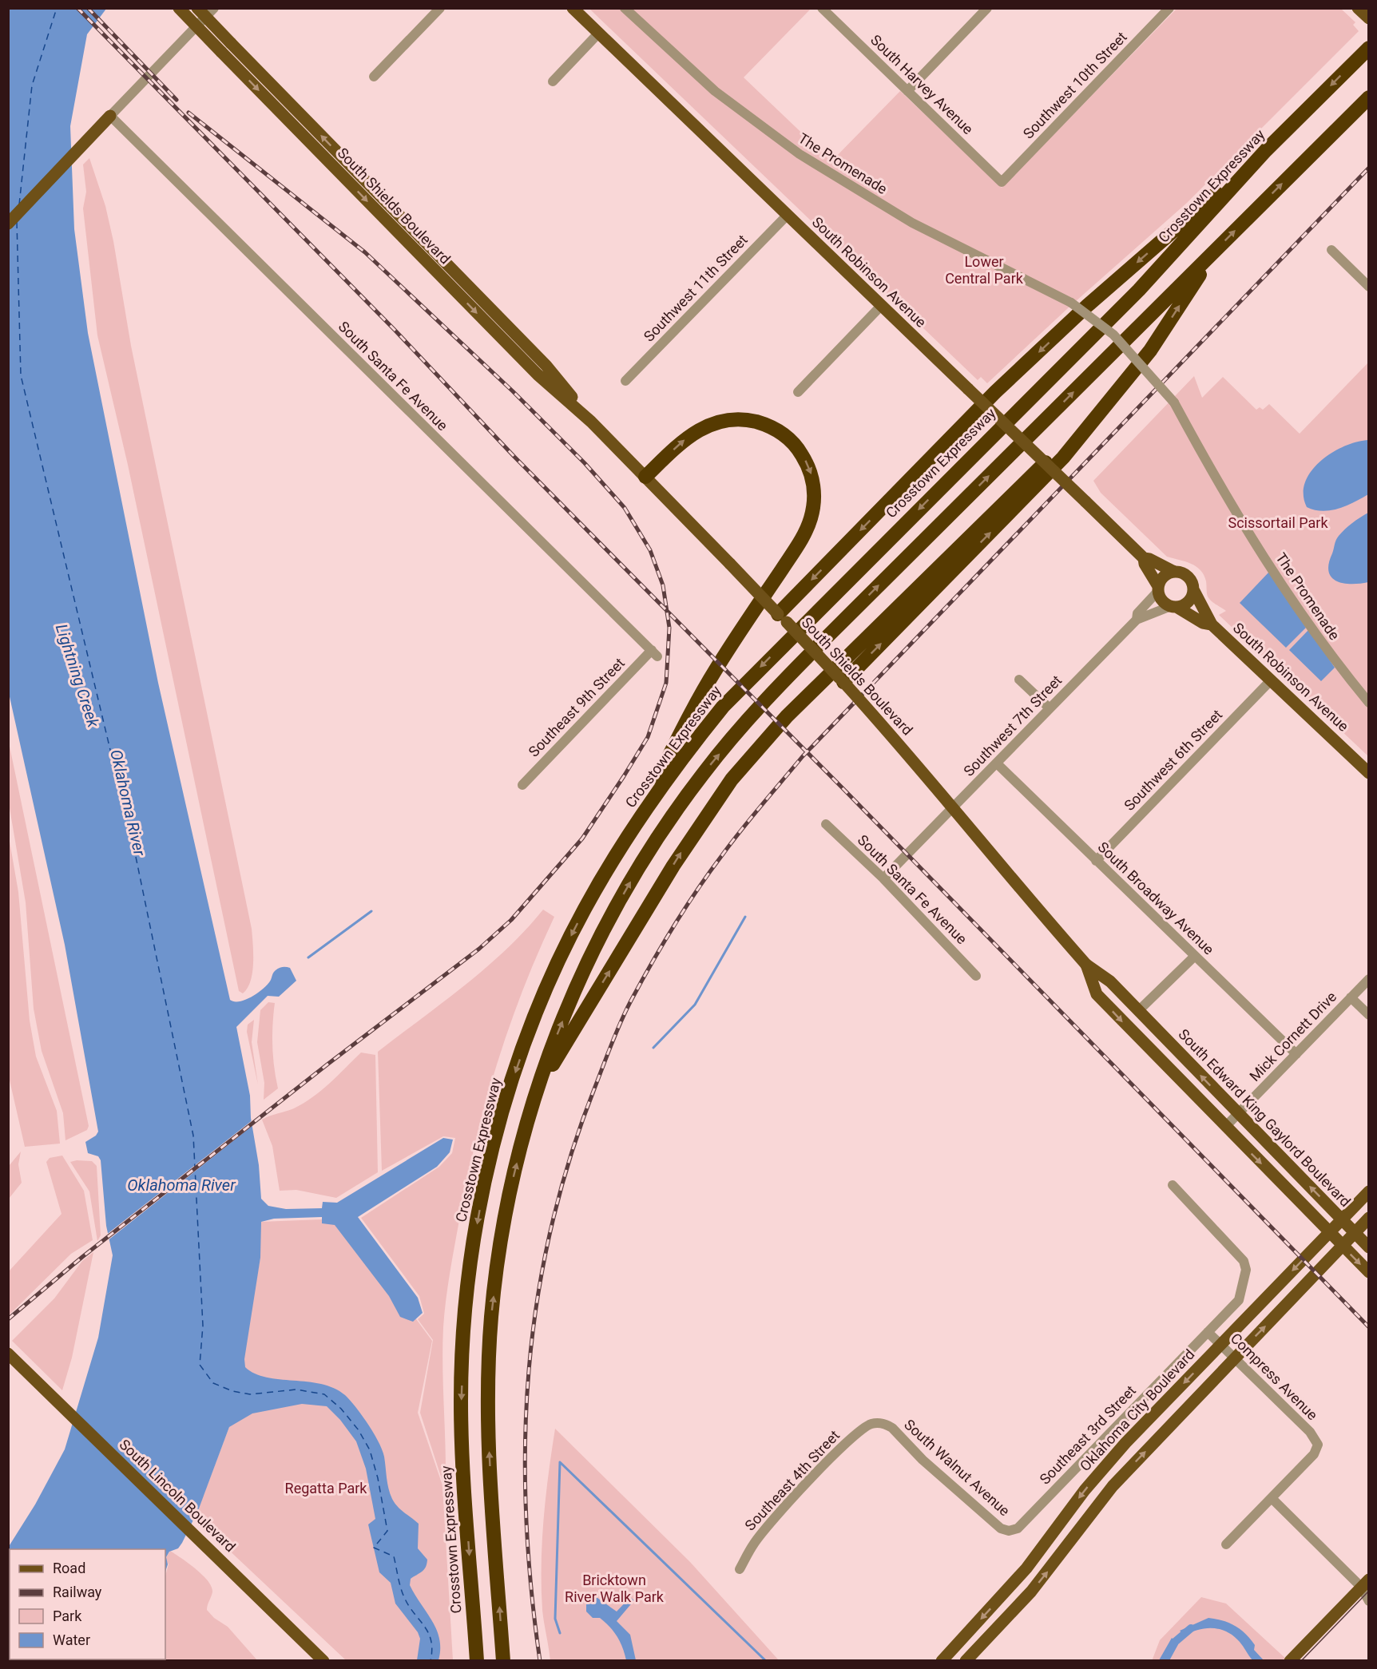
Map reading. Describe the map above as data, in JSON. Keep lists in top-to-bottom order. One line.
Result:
{"streets":{"highway":["Crosstown Expressway"],"main road":["South Shields Boulevard","South Robinson Avenue","South Edward King Gaylord Boulevard","Oklahoma City Boulevard","South Lincoln Boulevard"],"street":["South Harvey Avenue","Southwest 10th Street","The Promenade","Southwest 11th Street","South Santa Fe Avenue","Southeast 9th Street","Southwest 7th Street","Southwest 6th Street","South Broadway Avenue","Mick Cornett Drive","Compress Avenue","Southeast 3rd Street","South Walnut Avenue","Southeast 4th Street"]},"crossings":[["South Harvey Avenue","Southwest 10th Street"],["South Shields Boulevard","South Edward King Gaylord Boulevard"],["South Robinson Avenue","Southwest 11th Street"],["South Robinson Avenue","Southwest 7th Street"],["South Robinson Avenue","Southwest 6th Street"],["South Santa Fe Avenue","Southeast 9th Street"],["South Santa Fe Avenue","Southwest 7th Street"],["Southwest 7th Street","South Broadway Avenue"],["Southwest 6th Street","South Broadway Avenue"],["South Broadway Avenue","Mick Cornett Drive"],["Mick Cornett Drive","South Edward King Gaylord Boulevard"],["South Edward King Gaylord Boulevard","Oklahoma City Boulevard"],["Compress Avenue","Oklahoma City Boulevard"],["Compress Avenue","Southeast 3rd Street"],["Southeast 3rd Street","South Walnut Avenue"],["South Walnut Avenue","Southeast 4th Street"]],"water":["Lightning Creek","Oklahoma River"],"parks":["Lower Central Park","Scissortail Park","Regatta Park","Bricktown River Walk Park"],"legend":["Road","Railway","Park","Water"]}
